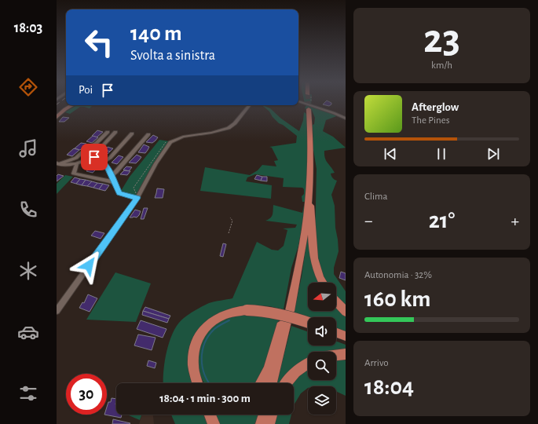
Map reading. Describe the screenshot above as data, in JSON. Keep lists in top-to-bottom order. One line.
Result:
{"north":"left","page":{"tabs":"18:03","tile":[["23","km/h"],"Clima",["Autonomia · 32%","160 km"],["Arrivo","18:04"]],"turn":["140 m","Svolta a sinistra"],"then":"Poi","song":["Afterglow","The Pines"],"heat":["−","21°","+"],"limit":"30","trip":"18:04 · 1 min · 300 m"}}
